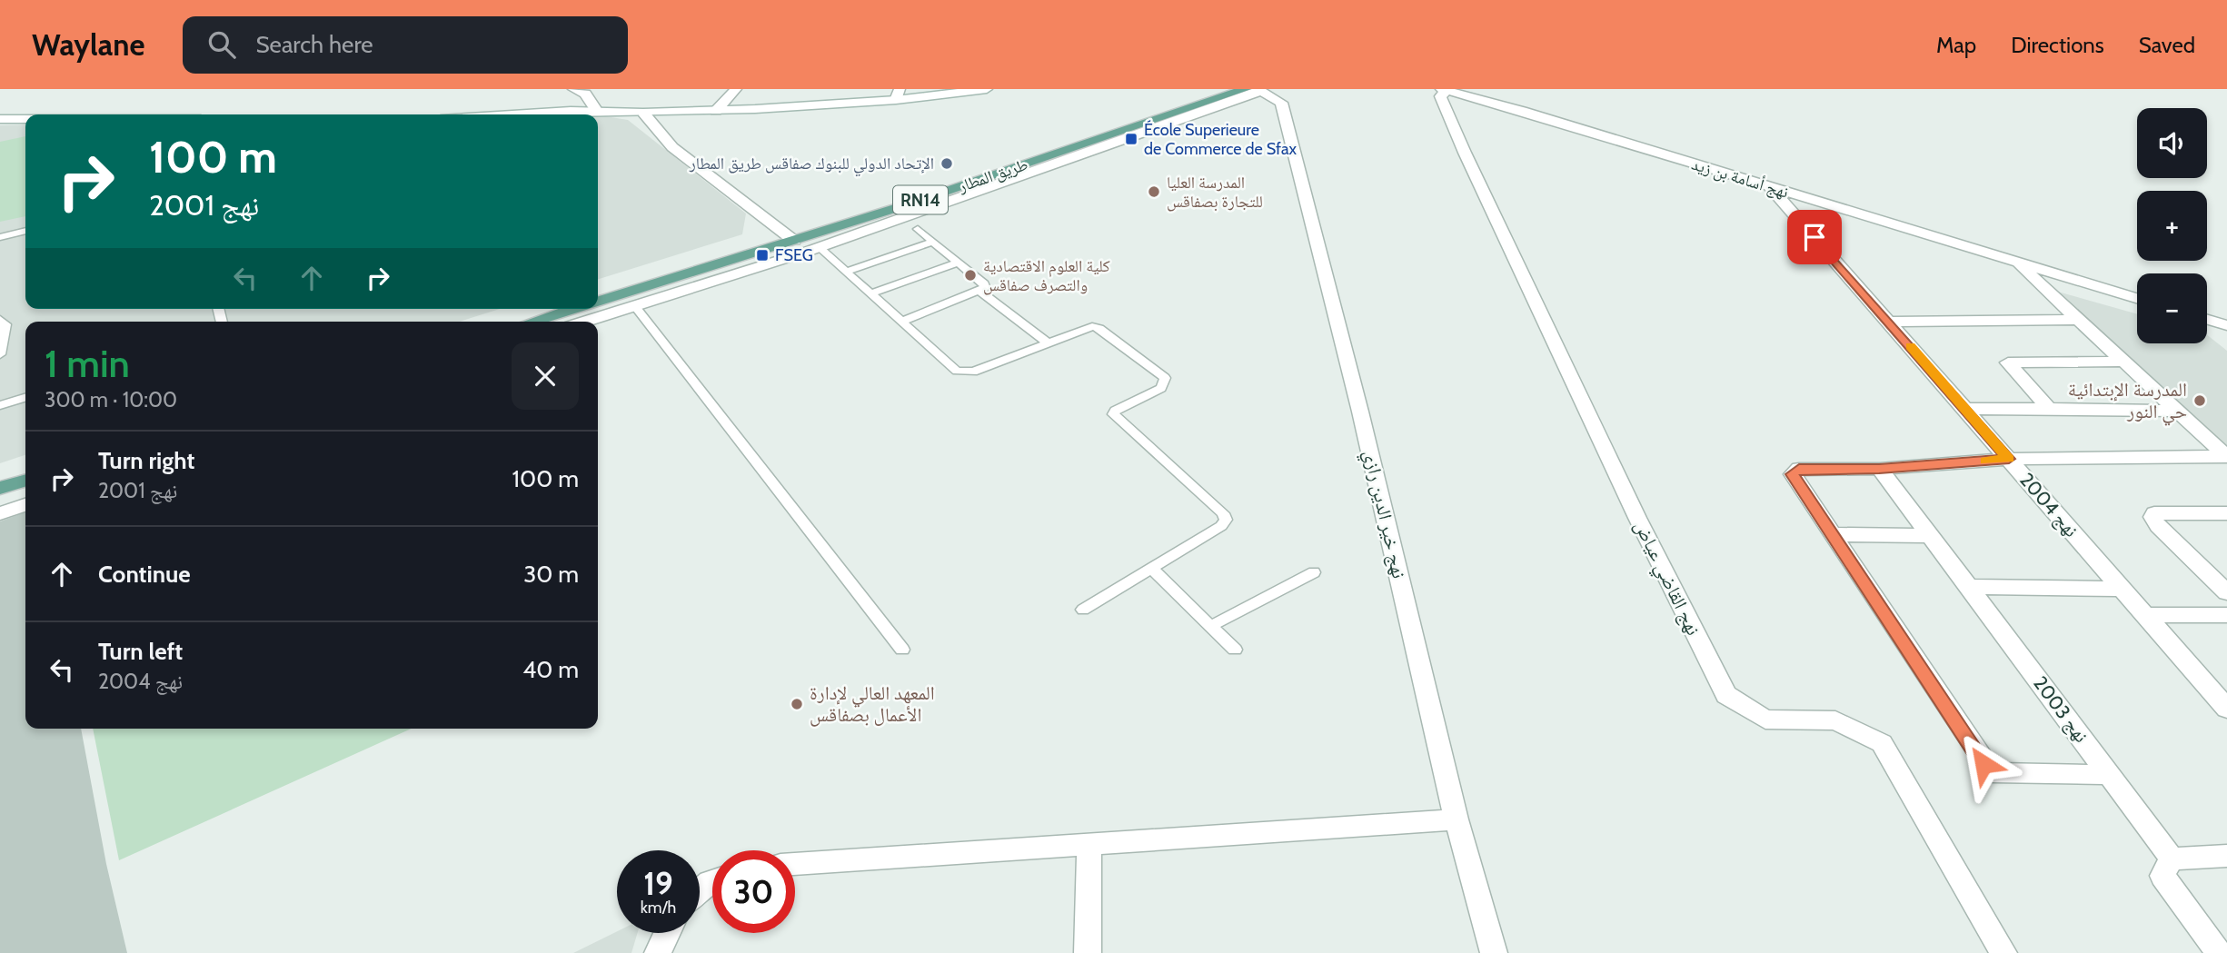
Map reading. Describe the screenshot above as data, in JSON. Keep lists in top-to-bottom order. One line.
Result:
{"streets":{"main road":["طريق المطار","RN14"],"street":["نهج أسامة بن زيد","نهج 2004","نهج خير الدين رازي","نهج القاضي عياض","نهج 2003"]},"crossings":[["طريق المطار","نهج خير الدين رازي"],["نهج أسامة بن زيد","نهج 2004"],["نهج أسامة بن زيد","نهج القاضي عياض"]],"places":{"transit":["École Superieure de Commerce de Sfax","FSEG"],"other":["الإتحاد الدولي للبنوك صفاقس طريق المطار","المدرسة العليا للتجارة بصفاقس","كلية العلوم الاقتصادية والتصرف صفاقس","المدرسة الإبتدائية حي النور","المعهد العالي لإدارة الأعمال بصفاقس"]},"page":{"header":"Waylane","search":"Search here","nav":["Map","Directions","Saved"],"map_buttons":["+","−"],"turn":["100 m","نهج 2001"],"heading":["1 min","300 m · 10:00"],"list":[{"name":"Turn right","note":"نهج 2001","value":"100 m"},{"name":"Continue","value":"30 m"},{"name":"Turn left","note":"نهج 2004","value":"40 m"}],"speed":"19 km/h","limit":"30"}}
